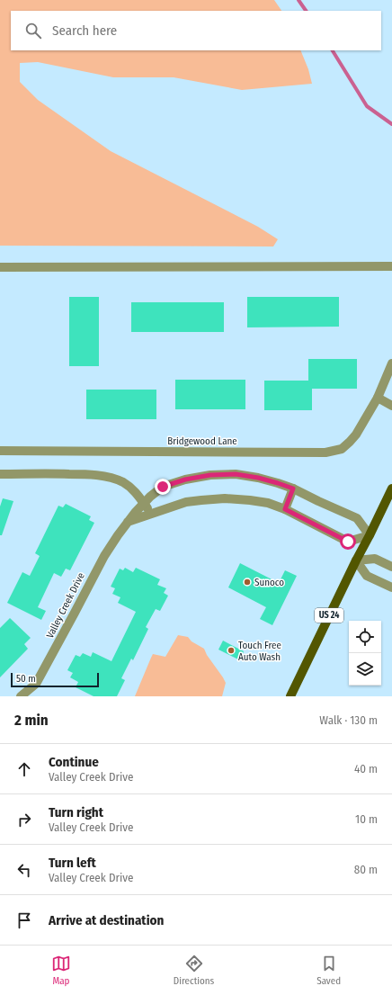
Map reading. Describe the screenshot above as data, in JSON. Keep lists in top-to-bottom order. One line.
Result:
{"streets":{"main road":["US 24"],"street":["Bridgewood Lane","Valley Creek Drive"]},"crossings":[["Valley Creek Drive","US 24"]],"places":["Sunoco","Touch Free Auto Wash"],"scale_bar":"50 m","page":{"search":"Search here","scale":"50 m","heading":["2 min","Walk · 130 m"],"list":[["Continue","Valley Creek Drive","40 m"],["Turn right","Valley Creek Drive","10 m"],["Turn left","Valley Creek Drive","80 m"],"Arrive at destination"],"nav":["Map","Directions","Saved"]}}
